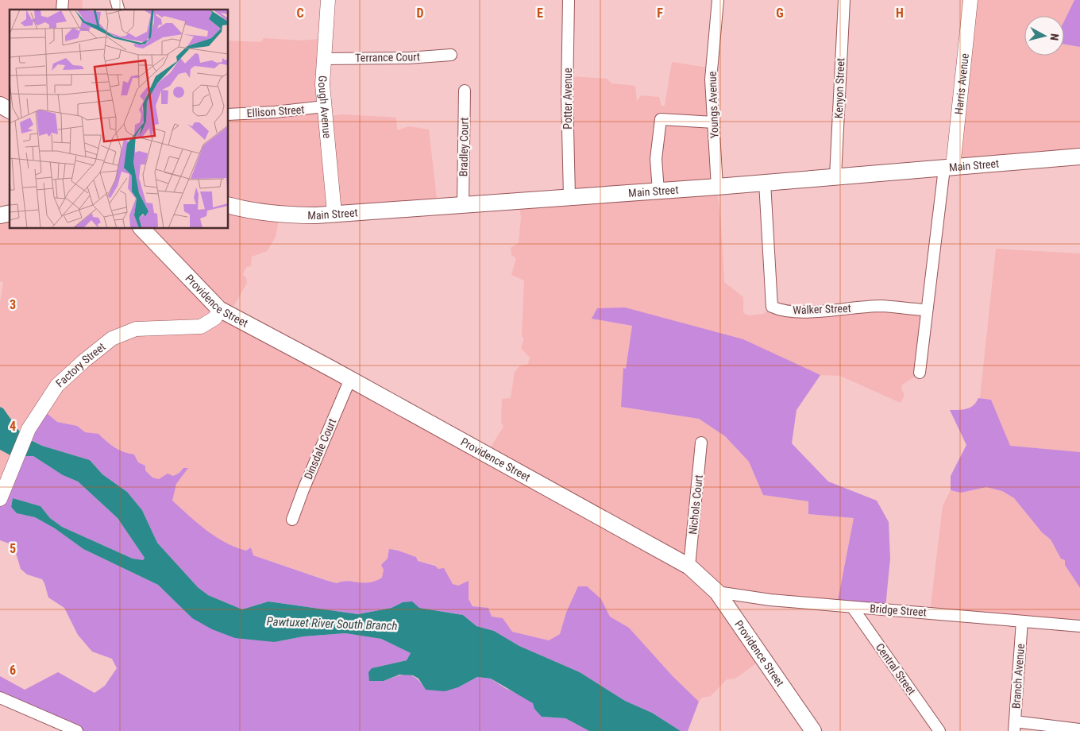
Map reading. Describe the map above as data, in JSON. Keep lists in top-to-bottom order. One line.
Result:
{"streets":{"main road":["Main Street","Providence Street"],"street":["Terrance Court","Harris Avenue","Kenyon Street","Potter Avenue","Youngs Avenue","Gough Avenue","Ellison Street","Bradley Court","Walker Street","Factory Street","Dinsdale Court","Nichols Court","Bridge Street","Central Street","Branch Avenue"]},"crossings":[["Terrance Court","Gough Avenue"],["Harris Avenue","Main Street"],["Kenyon Street","Main Street"],["Potter Avenue","Main Street"],["Youngs Avenue","Main Street"],["Gough Avenue","Ellison Street"],["Gough Avenue","Main Street"],["Bradley Court","Main Street"],["Main Street","Walker Street"],["Providence Street","Factory Street"],["Providence Street","Dinsdale Court"],["Providence Street","Nichols Court"],["Providence Street","Bridge Street"],["Bridge Street","Central Street"],["Bridge Street","Branch Avenue"]],"water":["Pawtuxet River South Branch"],"north":"right","grid":{"columns":["C","D","E","F","G","H"],"rows":["3","4","5","6"]}}
